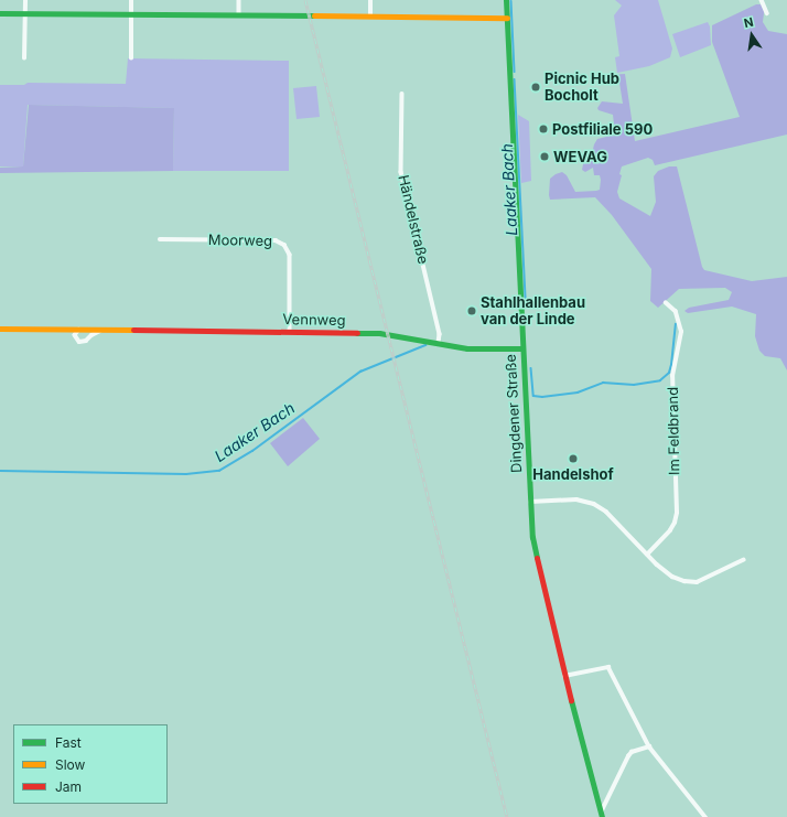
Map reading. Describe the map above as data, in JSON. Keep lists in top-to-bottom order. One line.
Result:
{"streets":{"street":["Händelstraße","Moorweg","Vennweg","Dingdener Straße","Im Feldbrand"]},"crossings":[["Händelstraße","Vennweg"],["Moorweg","Vennweg"],["Vennweg","Dingdener Straße"]],"water":["Laaker Bach"],"places":["Picnic Hub Bocholt","Postfiliale 590","WEVAG","Stahlhallenbau van der Linde","Handelshof"],"legend":["Fast","Slow","Jam"],"north":"top"}
